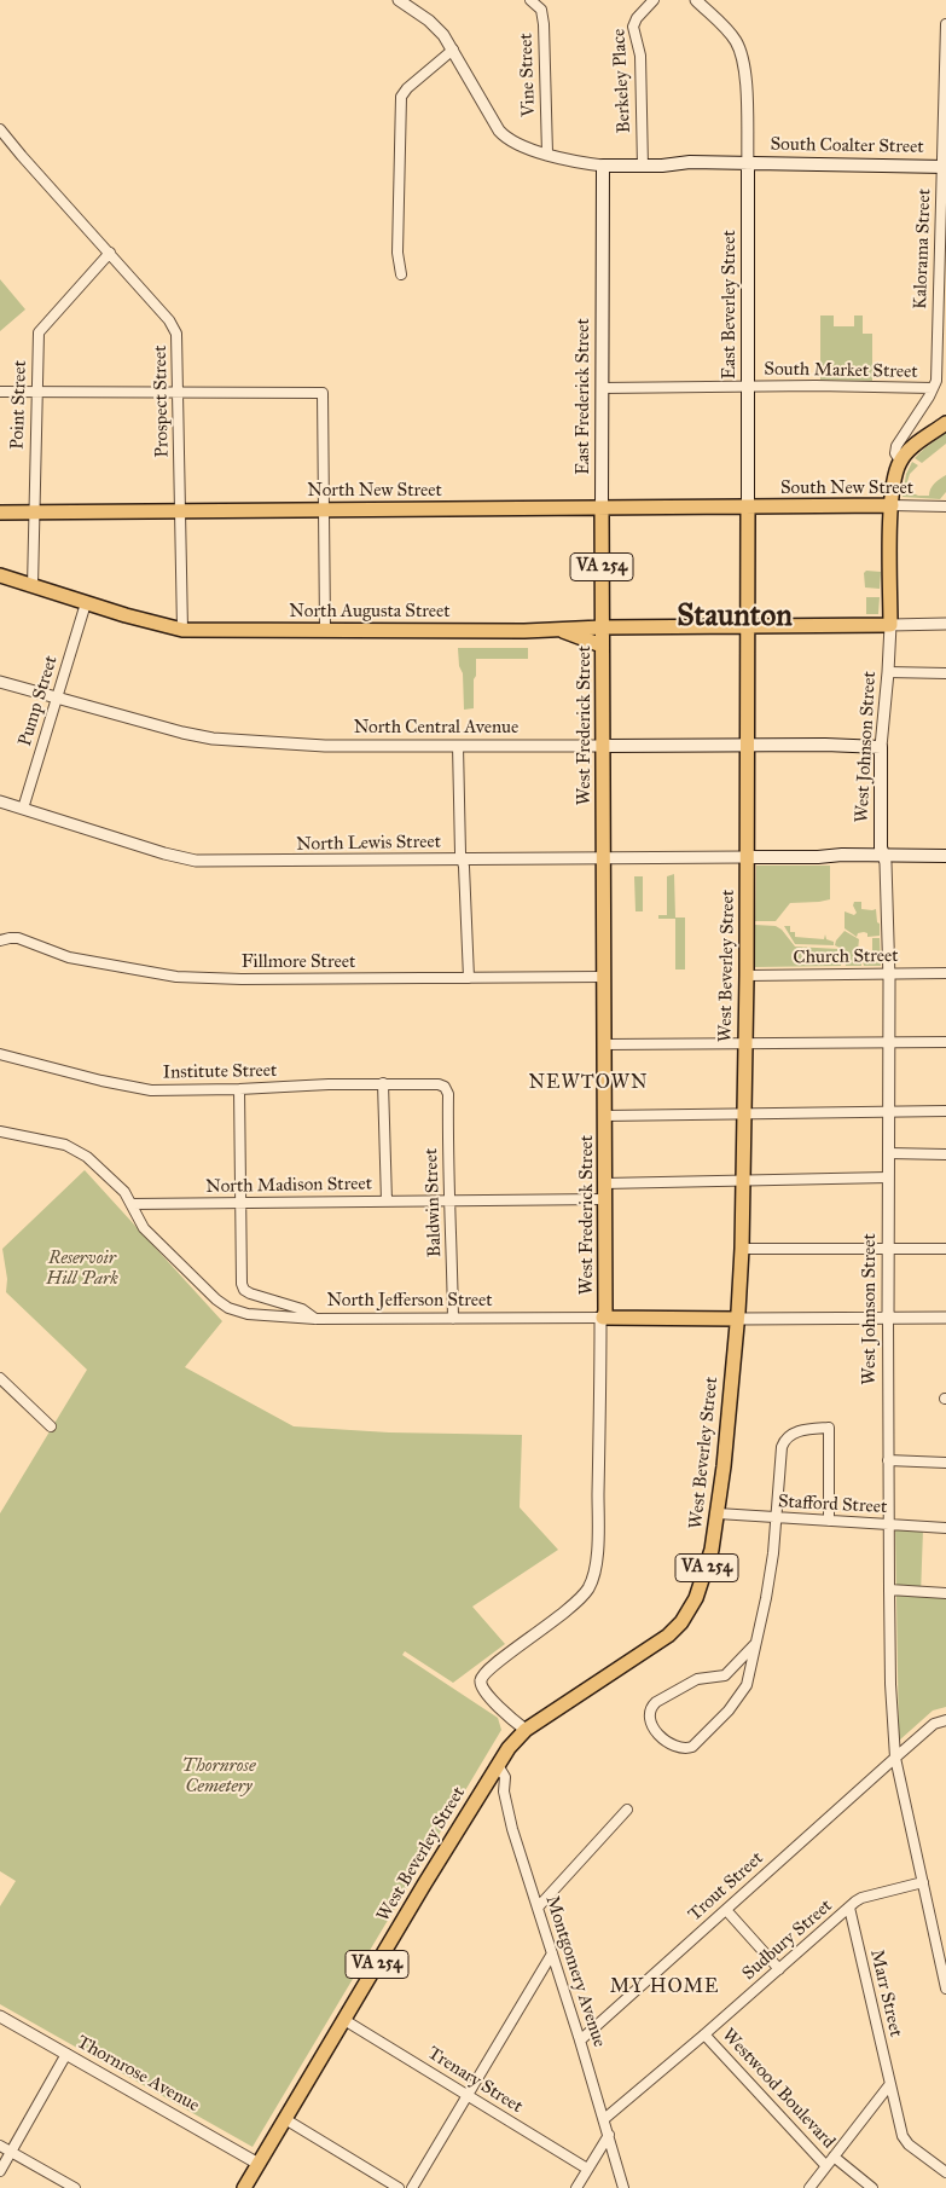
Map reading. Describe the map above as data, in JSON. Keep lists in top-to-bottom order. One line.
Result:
{"streets":{"main road":["South Coalter Street","East Beverley Street","East Frederick Street","South New Street","North New Street","VA 254","North Augusta Street","West Frederick Street","North Central Avenue","West Johnson Street","West Beverley Street","North Jefferson Street"],"street":["Vine Street","Berkeley Place","Kalorama Street","South Market Street","Prospect Street","Point Street","Pump Street","North Lewis Street","Church Street","Fillmore Street","Institute Street","North Madison Street","Baldwin Street","Stafford Street","Trout Street","Sudbury Street","Montgomery Avenue","Marr Street","Thornrose Avenue","Trenary Street","Westwood Boulevard"]},"crossings":[["Berkeley Place","South Coalter Street"],["South Coalter Street","Kalorama Street"],["South Coalter Street","East Beverley Street"],["South Coalter Street","East Frederick Street"],["Kalorama Street","South Market Street"],["East Beverley Street","South Market Street"],["East Beverley Street","South New Street"],["East Beverley Street","North New Street"],["East Beverley Street","North Augusta Street"],["East Beverley Street","West Beverley Street"],["South Market Street","East Frederick Street"],["East Frederick Street","North New Street"],["East Frederick Street","North Augusta Street"],["East Frederick Street","West Frederick Street"],["Prospect Street","Point Street"],["Prospect Street","North New Street"],["Prospect Street","North Augusta Street"],["Point Street","North New Street"],["Point Street","North Augusta Street"],["South New Street","North New Street"],["North Augusta Street","Pump Street"],["North Augusta Street","West Frederick Street"],["North Augusta Street","West Johnson Street"],["North Augusta Street","West Beverley Street"],["Pump Street","North Central Avenue"],["Pump Street","North Lewis Street"],["West Frederick Street","North Central Avenue"],["West Frederick Street","North Lewis Street"],["West Frederick Street","Fillmore Street"],["West Frederick Street","West Beverley Street"],["West Frederick Street","North Madison Street"],["West Frederick Street","North Jefferson Street"],["North Central Avenue","West Johnson Street"],["North Central Avenue","West Beverley Street"],["West Johnson Street","Church Street"],["West Johnson Street","Stafford Street"],["West Johnson Street","Trout Street"],["West Johnson Street","Sudbury Street"],["North Lewis Street","West Beverley Street"],["Church Street","West Beverley Street"],["West Beverley Street","North Jefferson Street"],["West Beverley Street","Stafford Street"],["West Beverley Street","Montgomery Avenue"],["West Beverley Street","Thornrose Avenue"],["West Beverley Street","Trenary Street"],["Institute Street","Baldwin Street"],["North Madison Street","Baldwin Street"],["North Madison Street","North Jefferson Street"],["Baldwin Street","North Jefferson Street"],["Trout Street","Montgomery Avenue"],["Sudbury Street","Montgomery Avenue"],["Sudbury Street","Marr Street"],["Sudbury Street","Westwood Boulevard"]],"districts":["Staunton","NEWTOWN","MY HOME"],"parks":["Reservoir Hill Park","Thornrose Cemetery"]}
